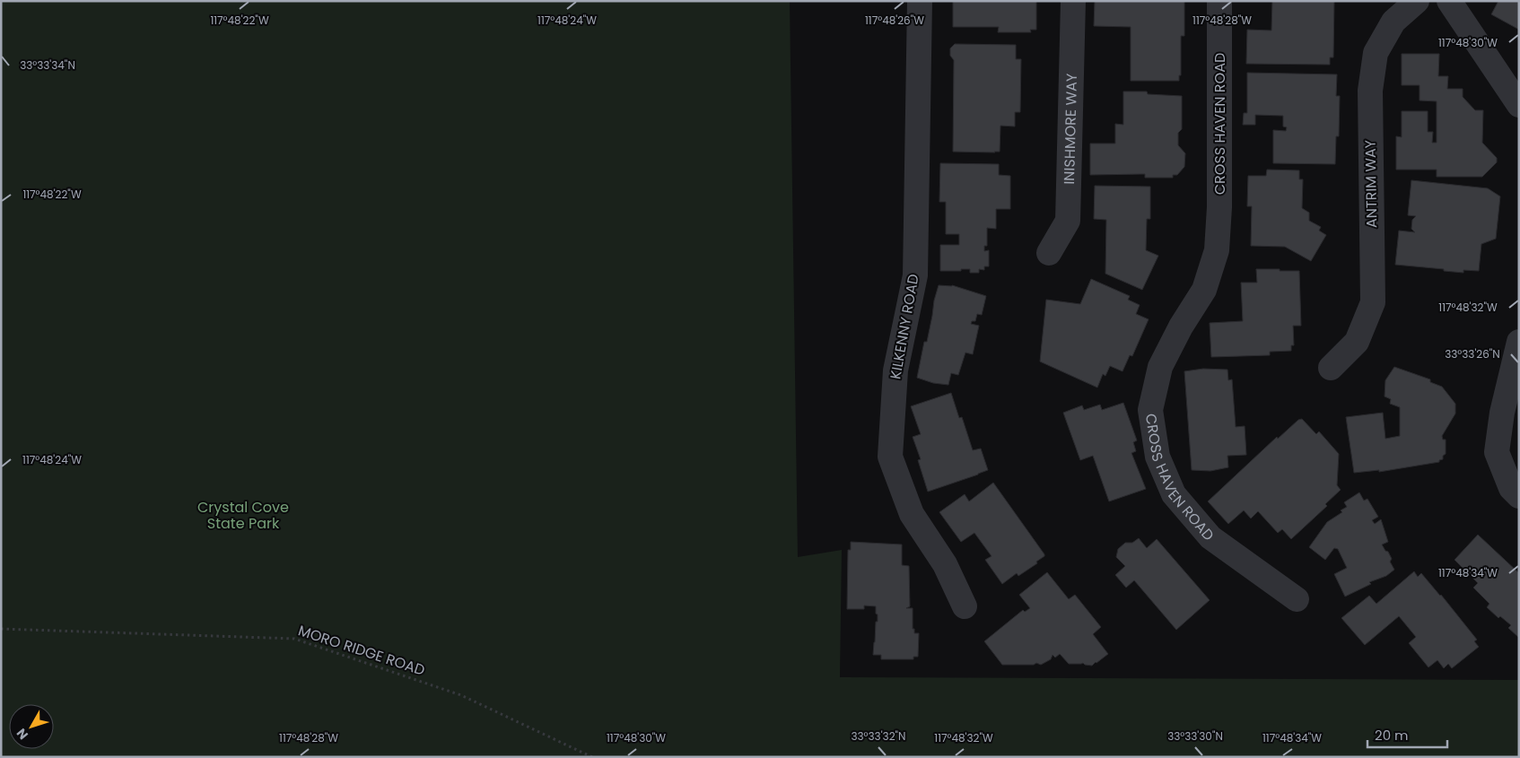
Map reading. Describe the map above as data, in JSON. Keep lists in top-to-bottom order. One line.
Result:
{"streets":{"street":["CROSS HAVEN ROAD","INISHMORE WAY","ANTRIM WAY","KILKENNY ROAD"],"path":["MORO RIDGE ROAD"]},"parks":["Crystal Cove State Park"],"scale_bar":"20 m","north":"bottom left","coordinates":["117°48'22\"W","117°48'24\"W","117°48'26\"W","117°48'28\"W","117°48'30\"W","33°33'34\"N","117°48'32\"W","33°33'26\"N","117°48'34\"W","33°33'32\"N","33°33'30\"N"]}
